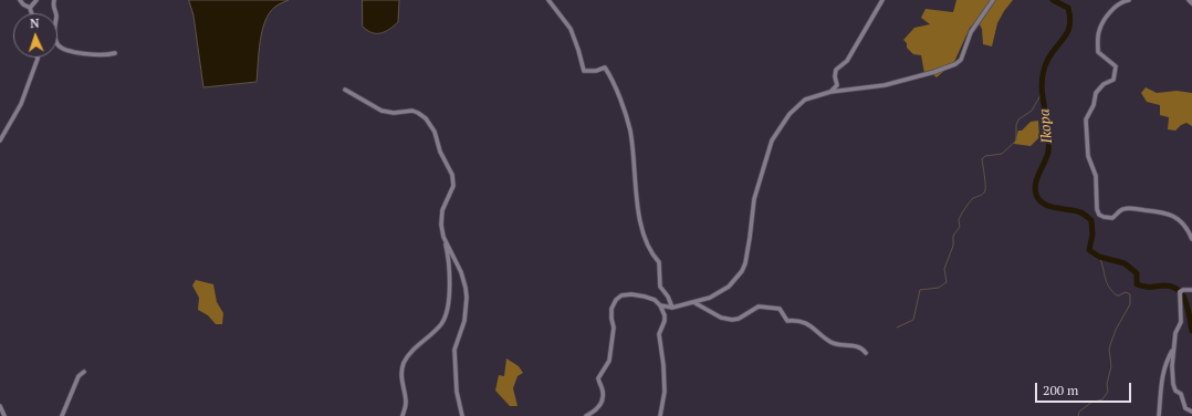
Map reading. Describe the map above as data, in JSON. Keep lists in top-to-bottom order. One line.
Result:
{"water":["Ikopa"],"scale_bar":"200 m","north":"top"}
